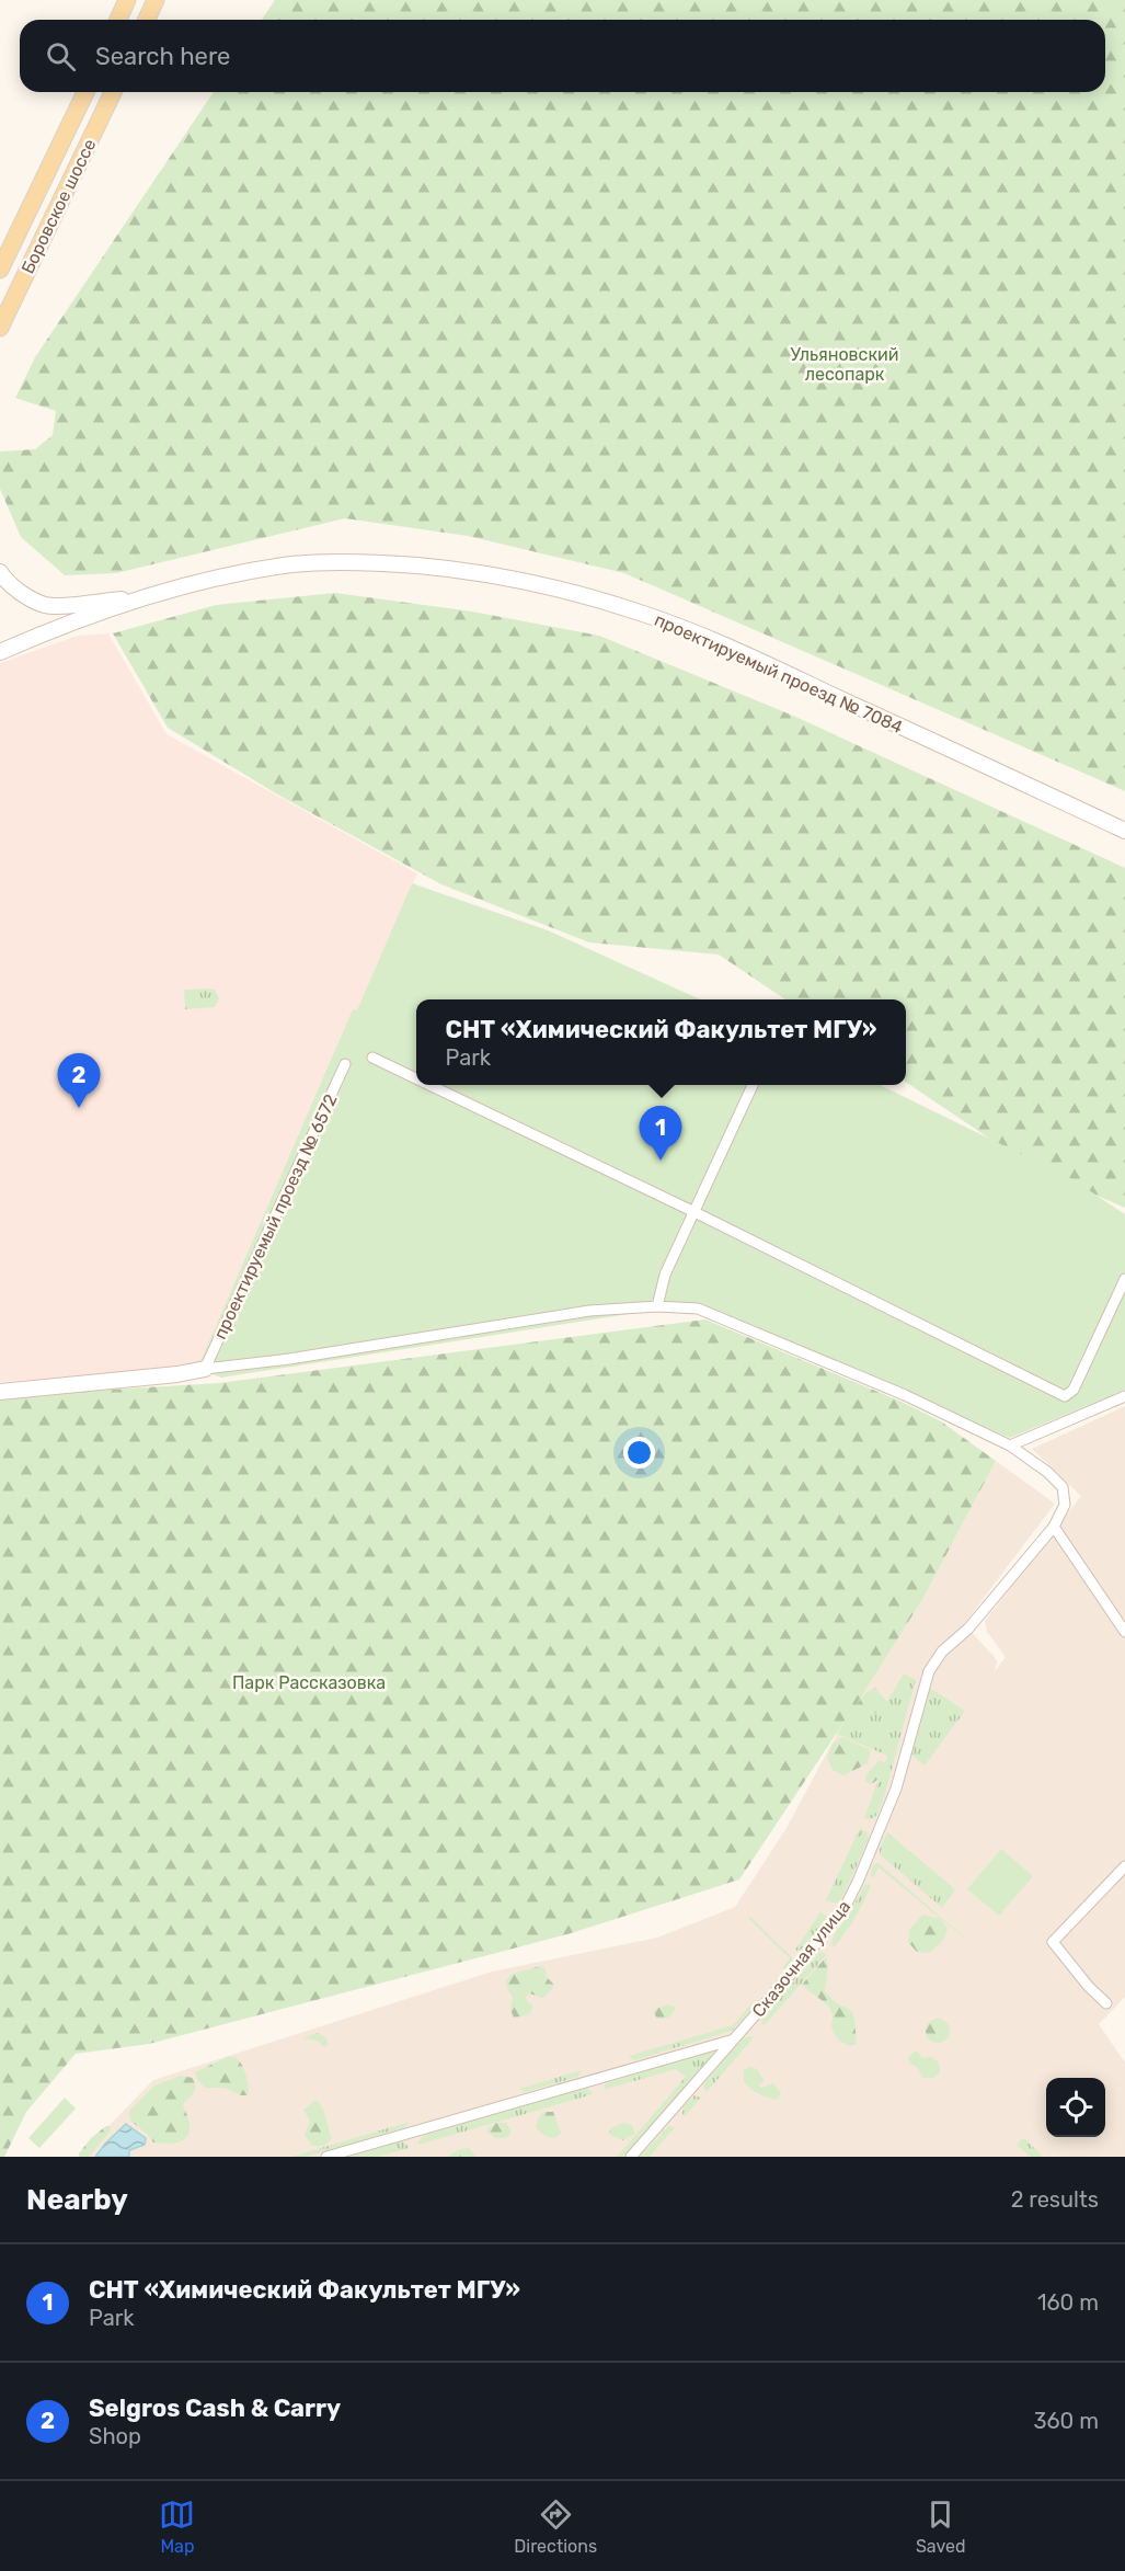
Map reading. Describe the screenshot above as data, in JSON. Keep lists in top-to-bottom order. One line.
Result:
{"streets":{"main road":["Боровское шоссе"],"street":["проектируемый проезд № 7084","проектируемый проезд № 6572","Сказочная улица"]},"parks":["Ульяновский лесопарк","Парк Рассказовка"],"page":{"search":"Search here","popup":["СНТ «Химический Факультет МГУ»","Park"],"pins":["2","1"],"heading":["Nearby","2 results"],"list":[{"mark":"1","name":"СНТ «Химический Факультет МГУ»","note":"Park","value":"160 m"},{"mark":"2","name":"Selgros Cash & Carry","note":"Shop","value":"360 m"}],"nav":["Map","Directions","Saved"]}}
